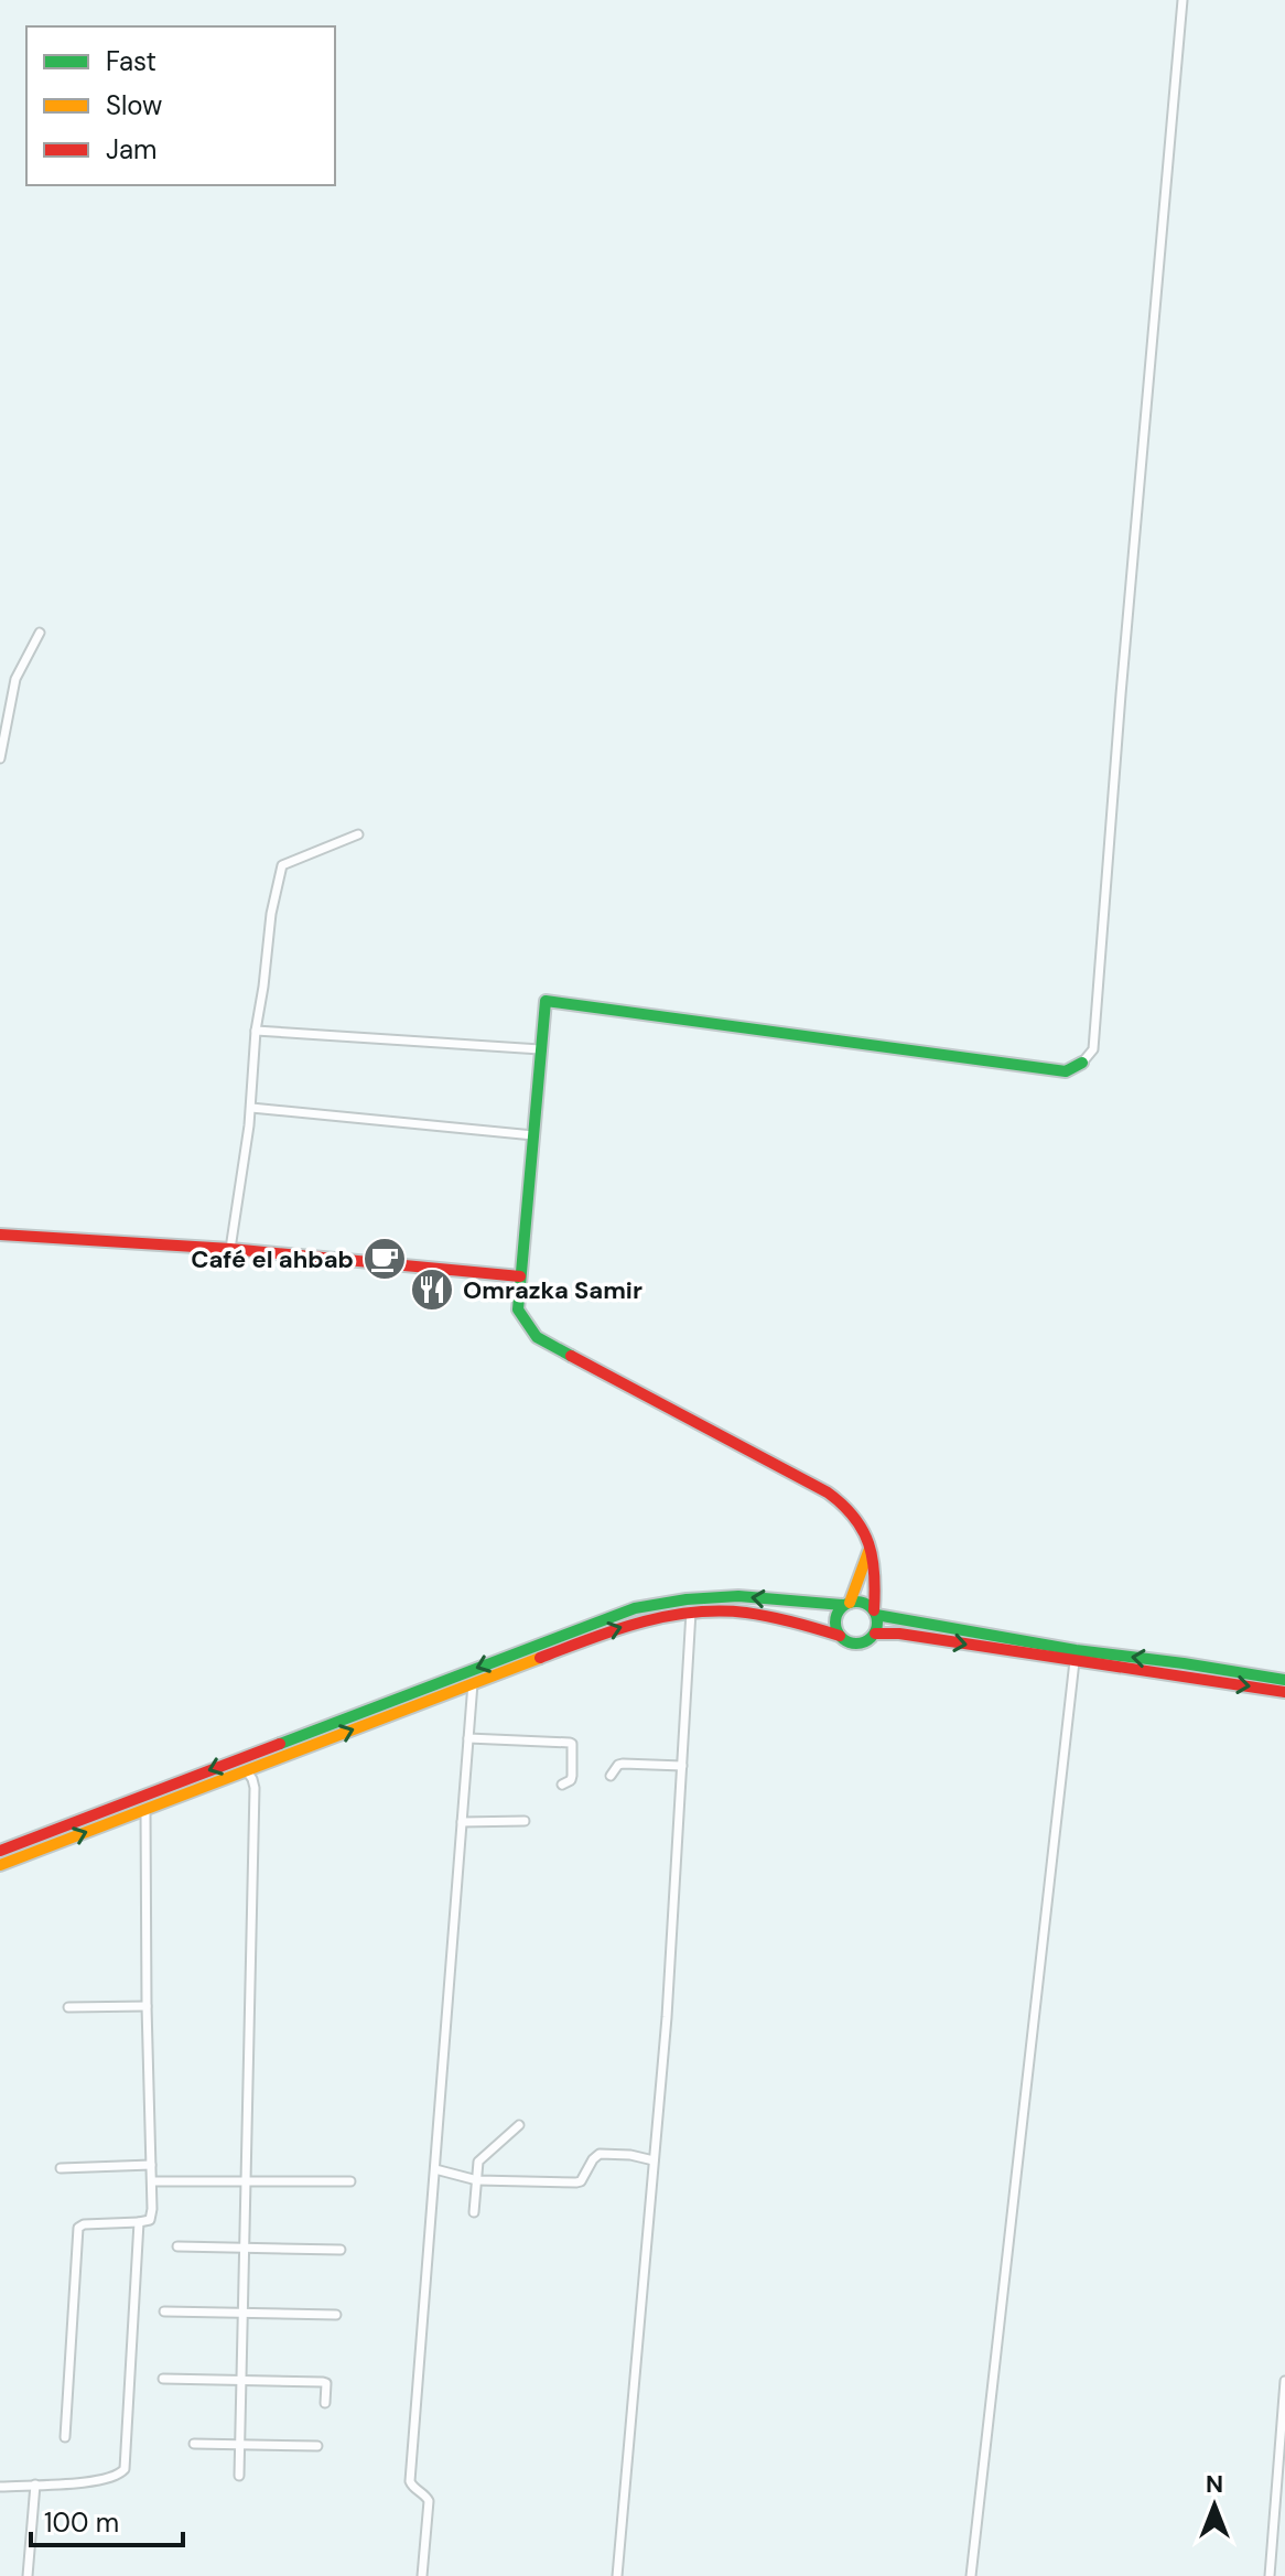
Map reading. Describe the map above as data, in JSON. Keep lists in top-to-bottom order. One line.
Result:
{"places":{"cafe":["Café el ahbab"],"restaurant":["Omrazka Samir"]},"legend":["Fast","Slow","Jam"],"scale_bar":"100 m","north":"top"}
